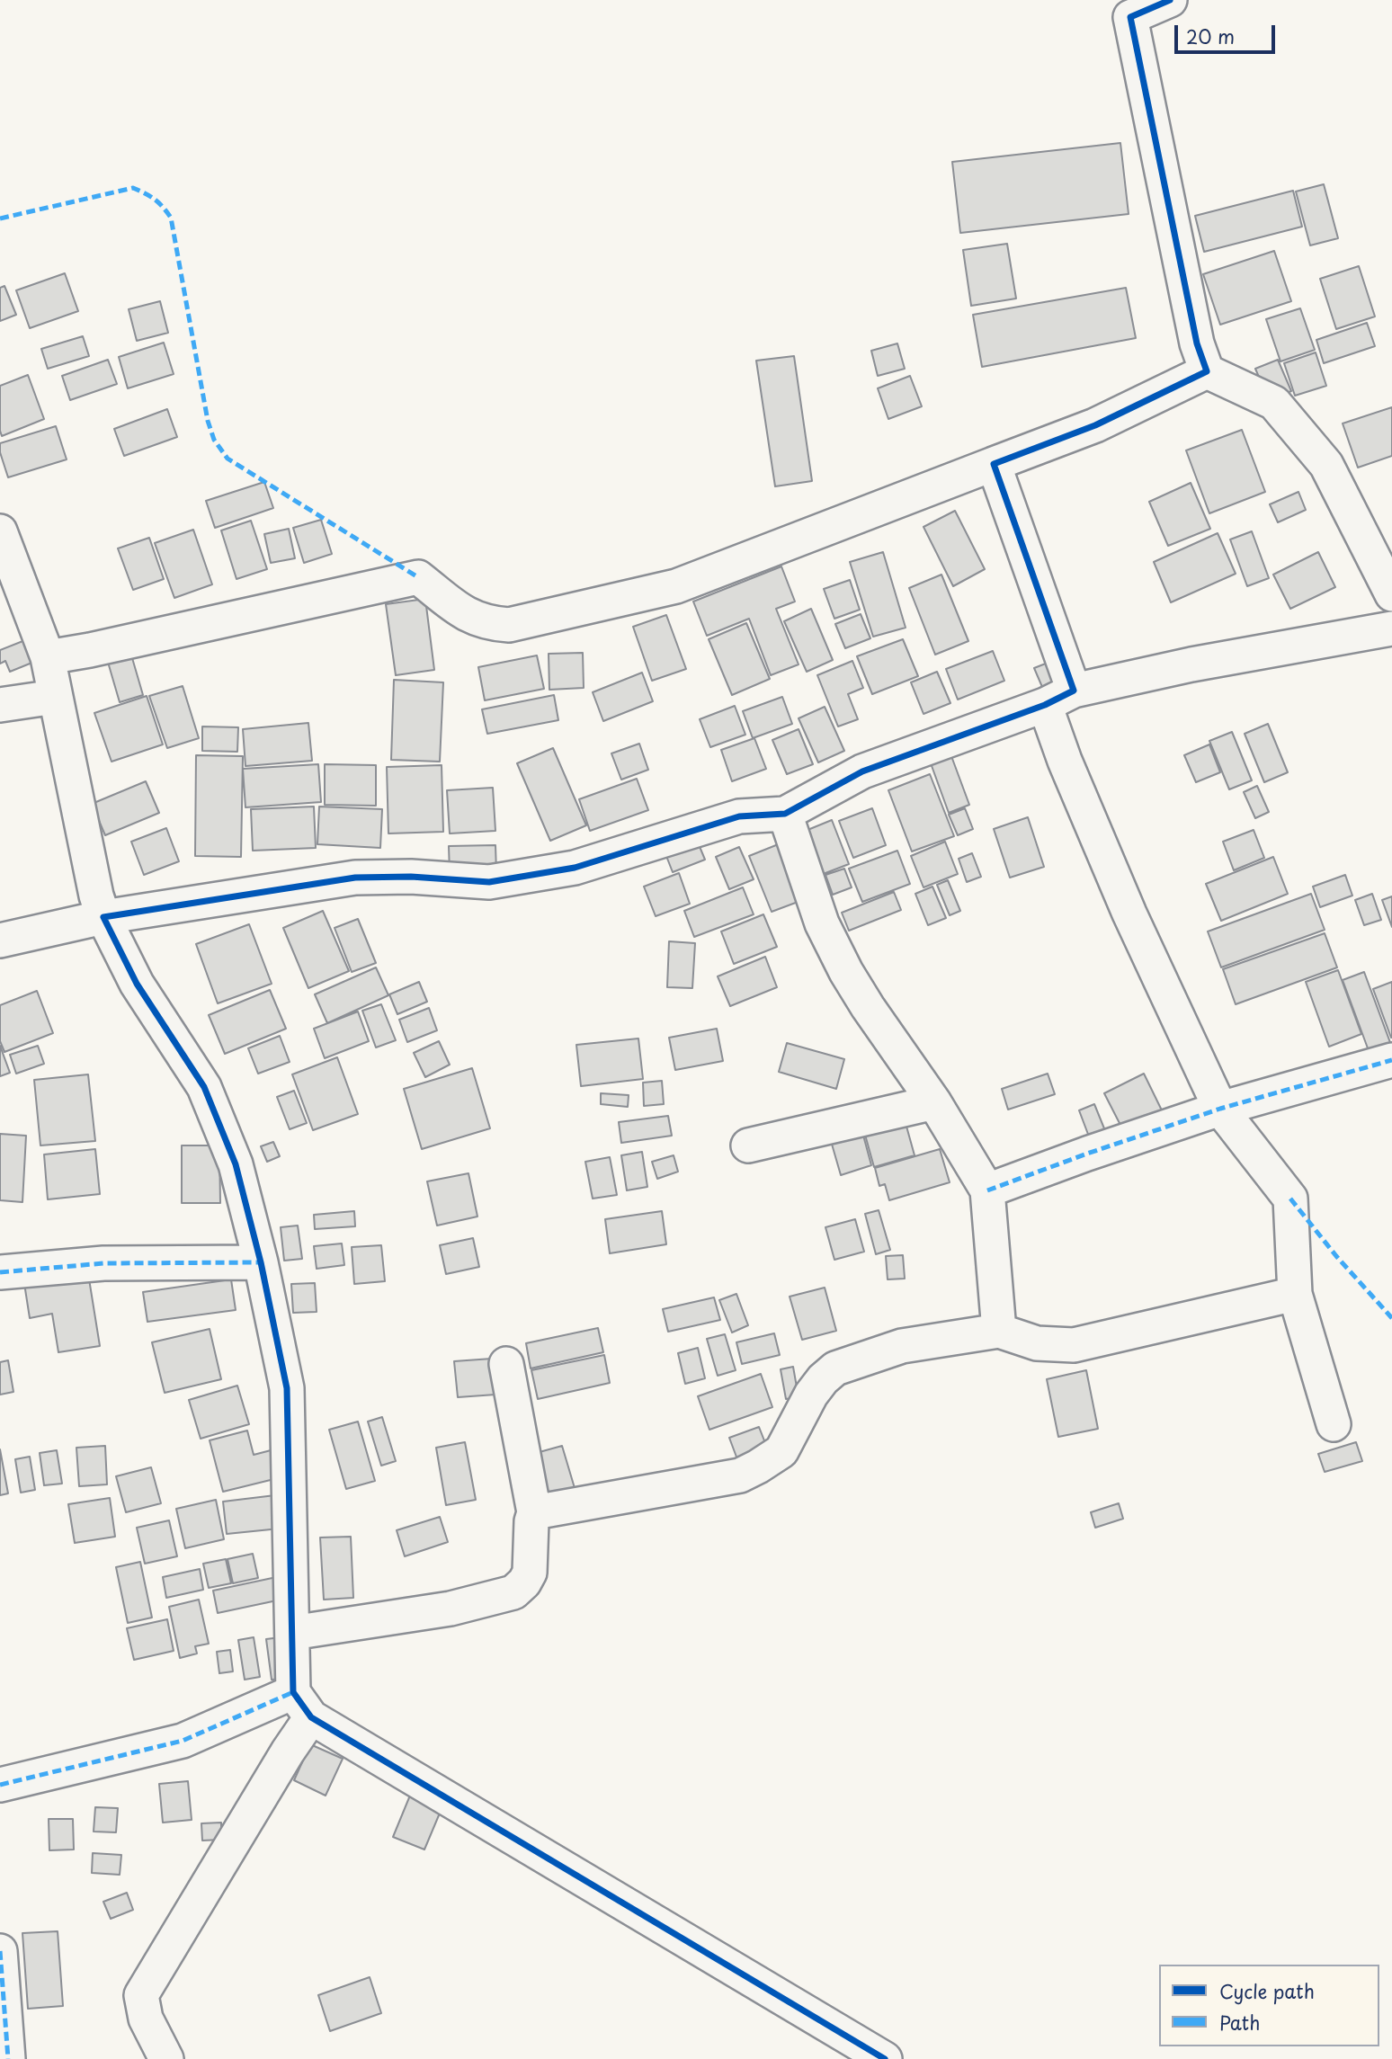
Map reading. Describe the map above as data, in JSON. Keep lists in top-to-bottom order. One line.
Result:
{"legend":["Cycle path","Path"],"scale_bar":"20 m"}
